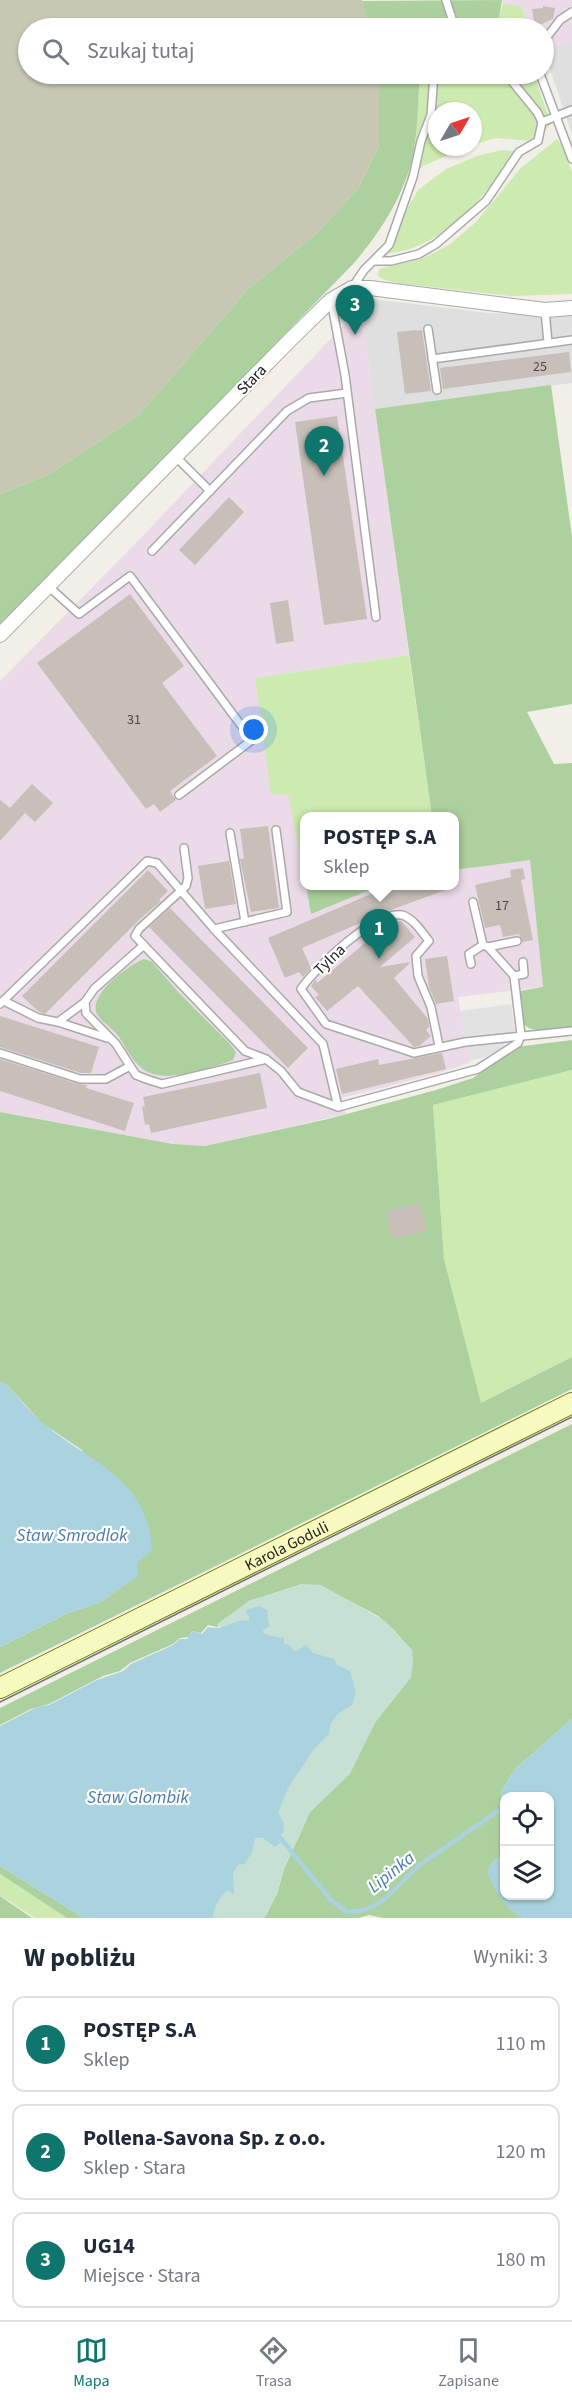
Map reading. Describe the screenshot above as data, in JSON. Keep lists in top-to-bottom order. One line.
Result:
{"streets":{"main road":["Karola Goduli"],"street":["Stara"],"lane":["Tylna"]},"water":["Staw Smrodlok","Staw Glombik","Lipinka"],"house_numbers":["25","31","17"],"north":"top right","page":{"search":"Szukaj tutaj","pins":["3","2","1"],"popup":["POSTĘP S.A","Sklep"],"heading":["W pobliżu","Wyniki: 3"],"list":[{"mark":"1","name":"POSTĘP S.A","note":"Sklep","value":"110 m"},{"mark":"2","name":"Pollena-Savona Sp. z o.o.","note":"Sklep · Stara","value":"120 m"},{"mark":"3","name":"UG14","note":"Miejsce · Stara","value":"180 m"}],"nav":["Mapa","Trasa","Zapisane"]}}
